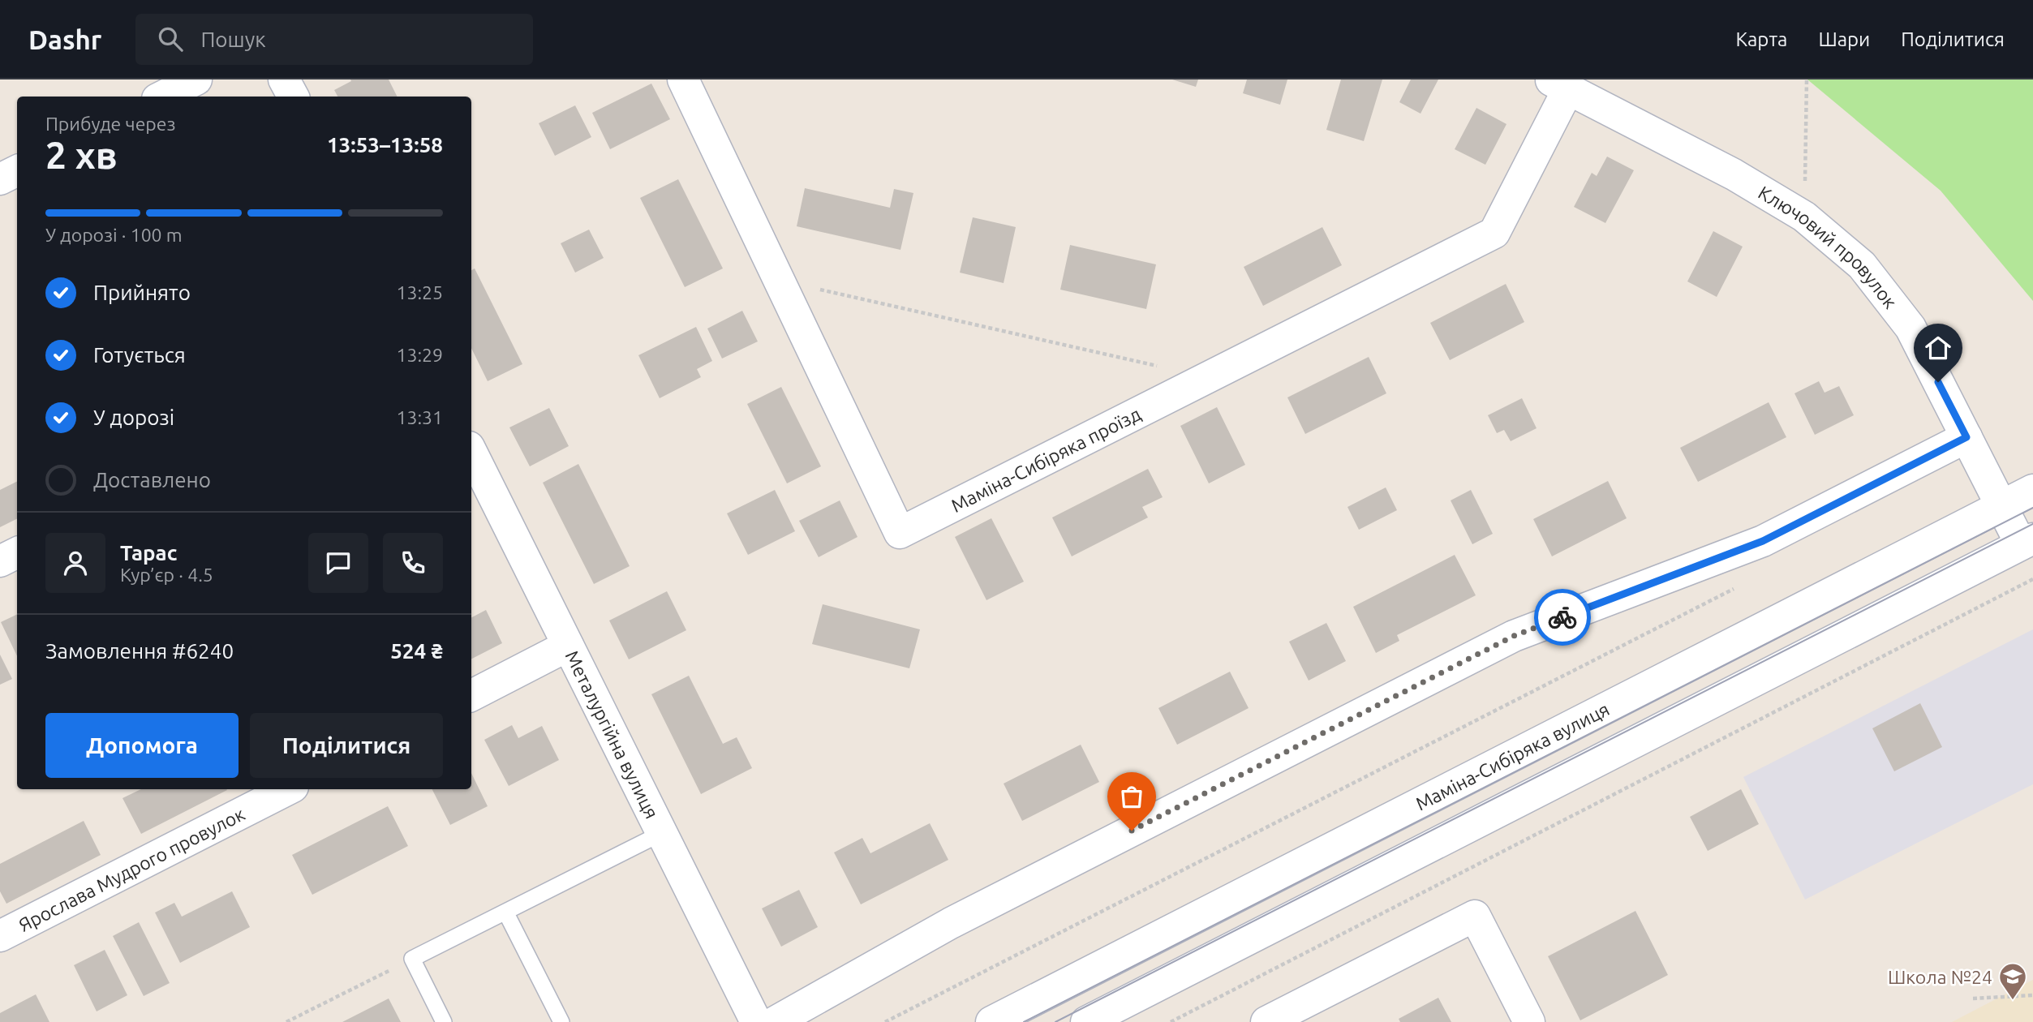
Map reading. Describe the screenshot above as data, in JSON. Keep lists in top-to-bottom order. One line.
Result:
{"streets":{"street":["Ключовий провулок","Маміна-Сибіряка проїзд","Металургійна вулиця","Маміна-Сибіряка вулиця","Ярослава Мудрого провулок"]},"crossings":[["Ключовий провулок","Маміна-Сибіряка проїзд"],["Ключовий провулок","Маміна-Сибіряка вулиця"]],"places":{"school or university":["Школа №24"]},"page":{"header":"Dashr","search":"Пошук","nav":["Карта","Шари","Поділитися"],"heading":["2 хв","Прибуде через","13:53–13:58"],"panel":["Тарас","Кур’єр · 4.5","Замовлення #6240","524 ₴"],"bar":"У дорозі · 100 m","list":[["Прийнято","13:25"],["Готується","13:29"],["У дорозі","13:31"],"Доставлено"],"buttons":["Допомога","Поділитися"]}}
